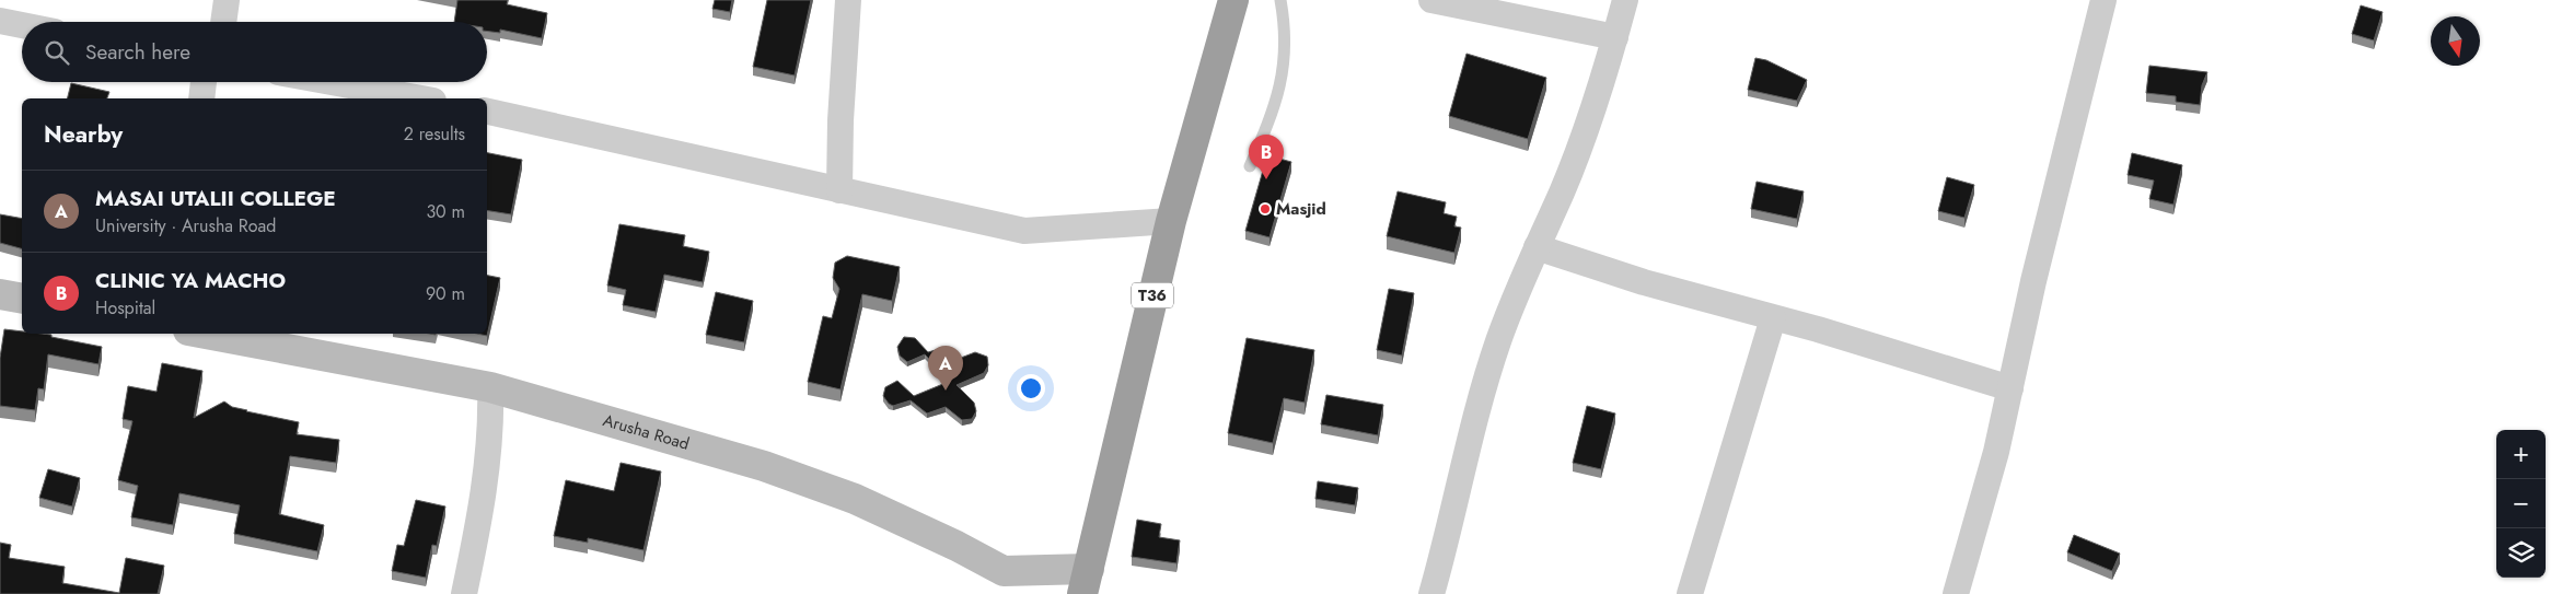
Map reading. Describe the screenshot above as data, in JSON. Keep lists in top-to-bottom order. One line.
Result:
{"streets":{"highway":["T36"],"main road":["Arusha Road"]},"crossings":[["T36","Arusha Road"]],"places":["Masjid"],"north":"bottom","page":{"search":"Search here","heading":["Nearby","2 results"],"pins":["B","A"],"list":[{"mark":"A","name":"MASAI UTALII COLLEGE","note":"University · Arusha Road","value":"30 m"},{"mark":"B","name":"CLINIC YA MACHO","note":"Hospital","value":"90 m"}],"map_buttons":["+","−"]}}
